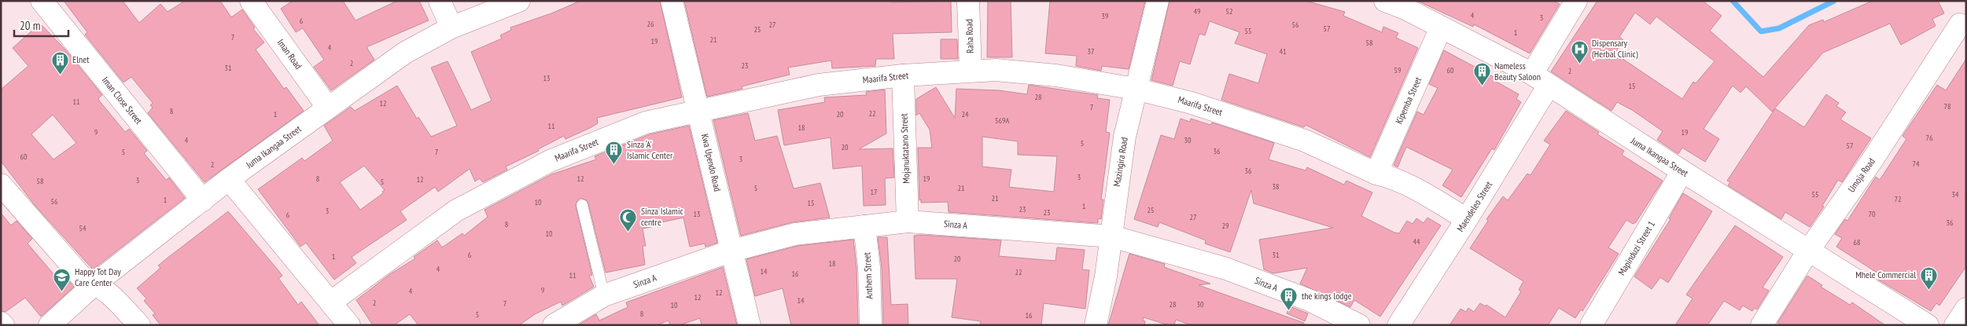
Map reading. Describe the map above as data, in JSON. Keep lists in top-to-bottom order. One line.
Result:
{"streets":{"street":["Raha Road","Iman Road","Maarifa Street","Iman Close Street","Kipemba Street","Juma Ikangaa Street","Mojanuktatano Street","Mazingira Road","Kwa Upendo Road","Umoja Road","Maendeleo Street","Sinza A","Mapinduzi Street 1","Anthem Street"]},"crossings":[["Raha Road","Maarifa Street"],["Iman Road","Juma Ikangaa Street"],["Maarifa Street","Kipemba Street"],["Maarifa Street","Mojanuktatano Street"],["Maarifa Street","Mazingira Road"],["Maarifa Street","Kwa Upendo Road"],["Maarifa Street","Maendeleo Street"],["Iman Close Street","Juma Ikangaa Street"],["Kipemba Street","Juma Ikangaa Street"],["Juma Ikangaa Street","Umoja Road"],["Juma Ikangaa Street","Maendeleo Street"],["Juma Ikangaa Street","Mapinduzi Street 1"],["Mojanuktatano Street","Sinza A"],["Mazingira Road","Sinza A"],["Kwa Upendo Road","Sinza A"],["Sinza A","Anthem Street"]],"places":{"hospital":["Dispensary (Herbal Clinic)"],"building":["Elnet","Nameless Beauty Saloon","Sinza ‘A' Islamic Center","Mhele Commercial","the kings lodge"],"mosque":["Sinza Islamic centre"],"school or university":["Happy Tot Day Care Center"]},"house_numbers":["49","52","4","39","3","6","26","27","56","57","25","55","1","7","21","19","58","4","37","41","2","23","31","59","60","2","13","15","28","11","12","78","7","8","22","1","20","24","569A","11","18","9","19","76","4","30","5","57","20","36","5","7","60","3","74","2","36","3","8","12","19","12","3","58","5","38","5","21","17","55","34","21","72","1","56","10","15","1","23","25","3","23","13","70","6","27","36","8","29","54","10","44","68","6","31","1","20","18","4","14","22","16","11","9","4","12","12","14","2","7","28","30","10","8","5","16"],"scale_bar":"20 m"}
